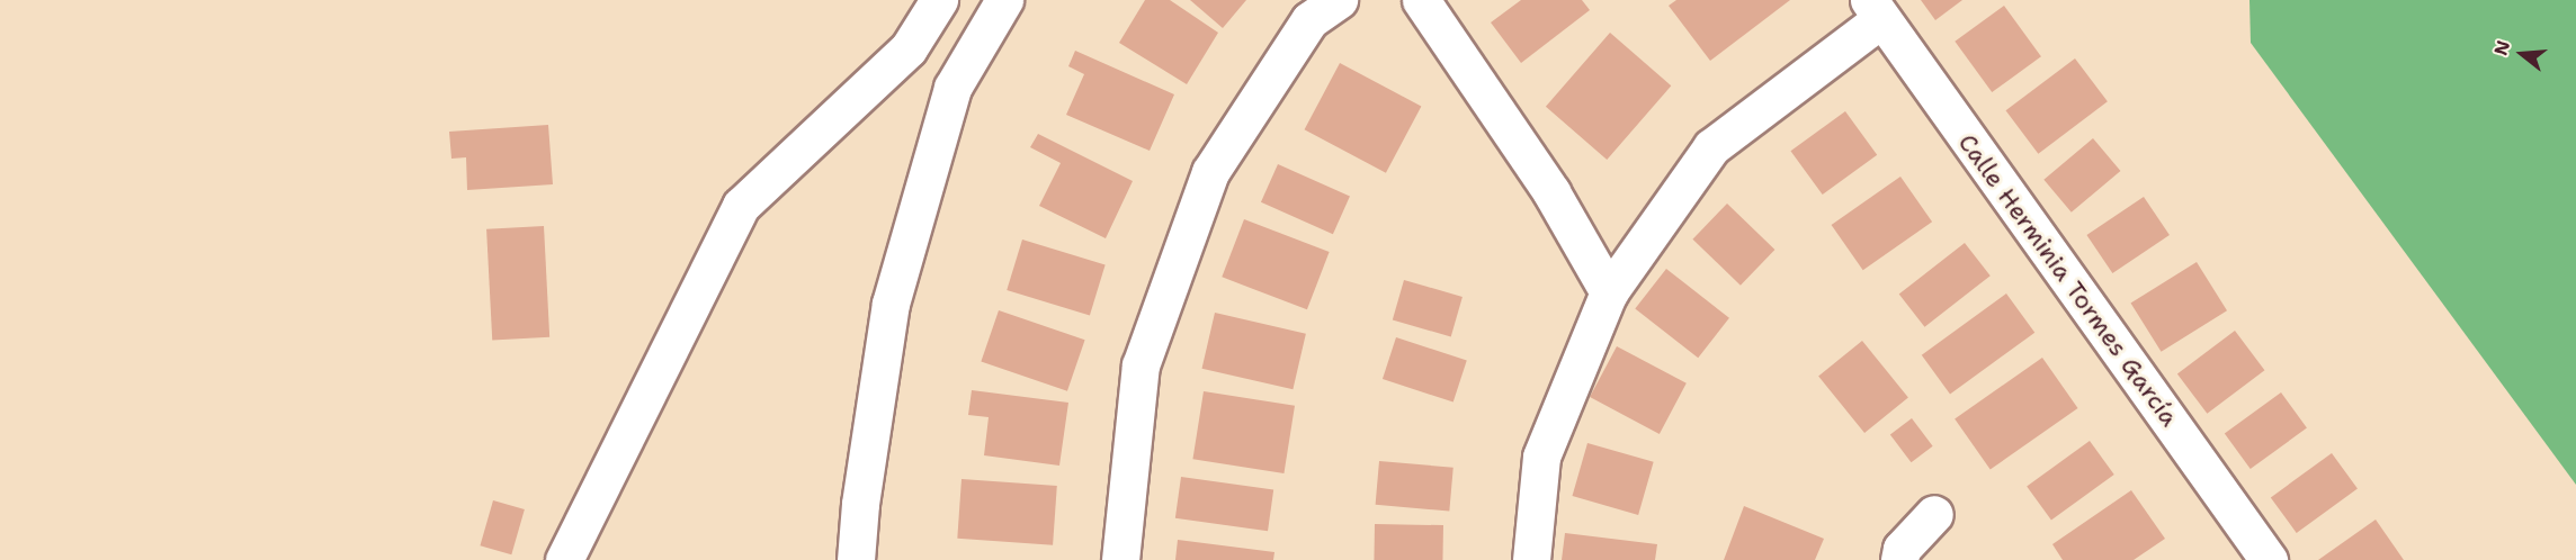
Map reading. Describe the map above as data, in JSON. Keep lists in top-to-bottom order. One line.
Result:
{"streets":{"street":["Calle Herminia Tormes García"]},"north":"left"}
